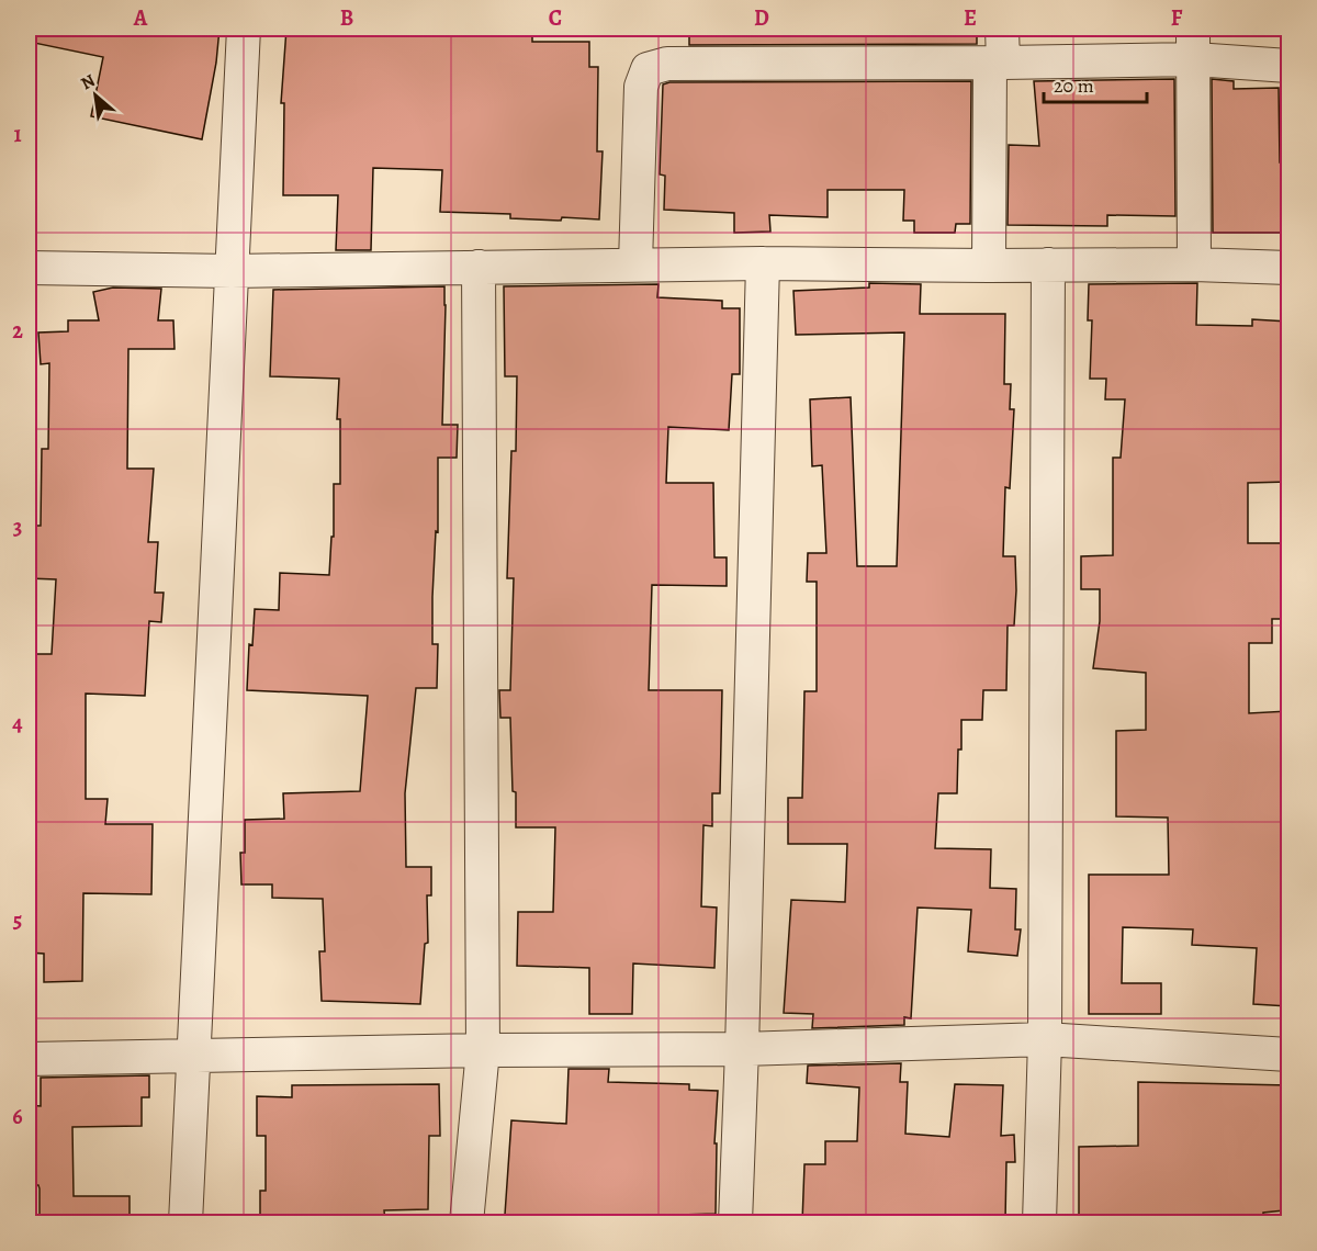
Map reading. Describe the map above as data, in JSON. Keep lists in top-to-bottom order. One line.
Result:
{"scale_bar":"20 m","north":"top left","grid":{"columns":["A","B","C","D","E","F"],"rows":["1","2","3","4","5","6"]}}
